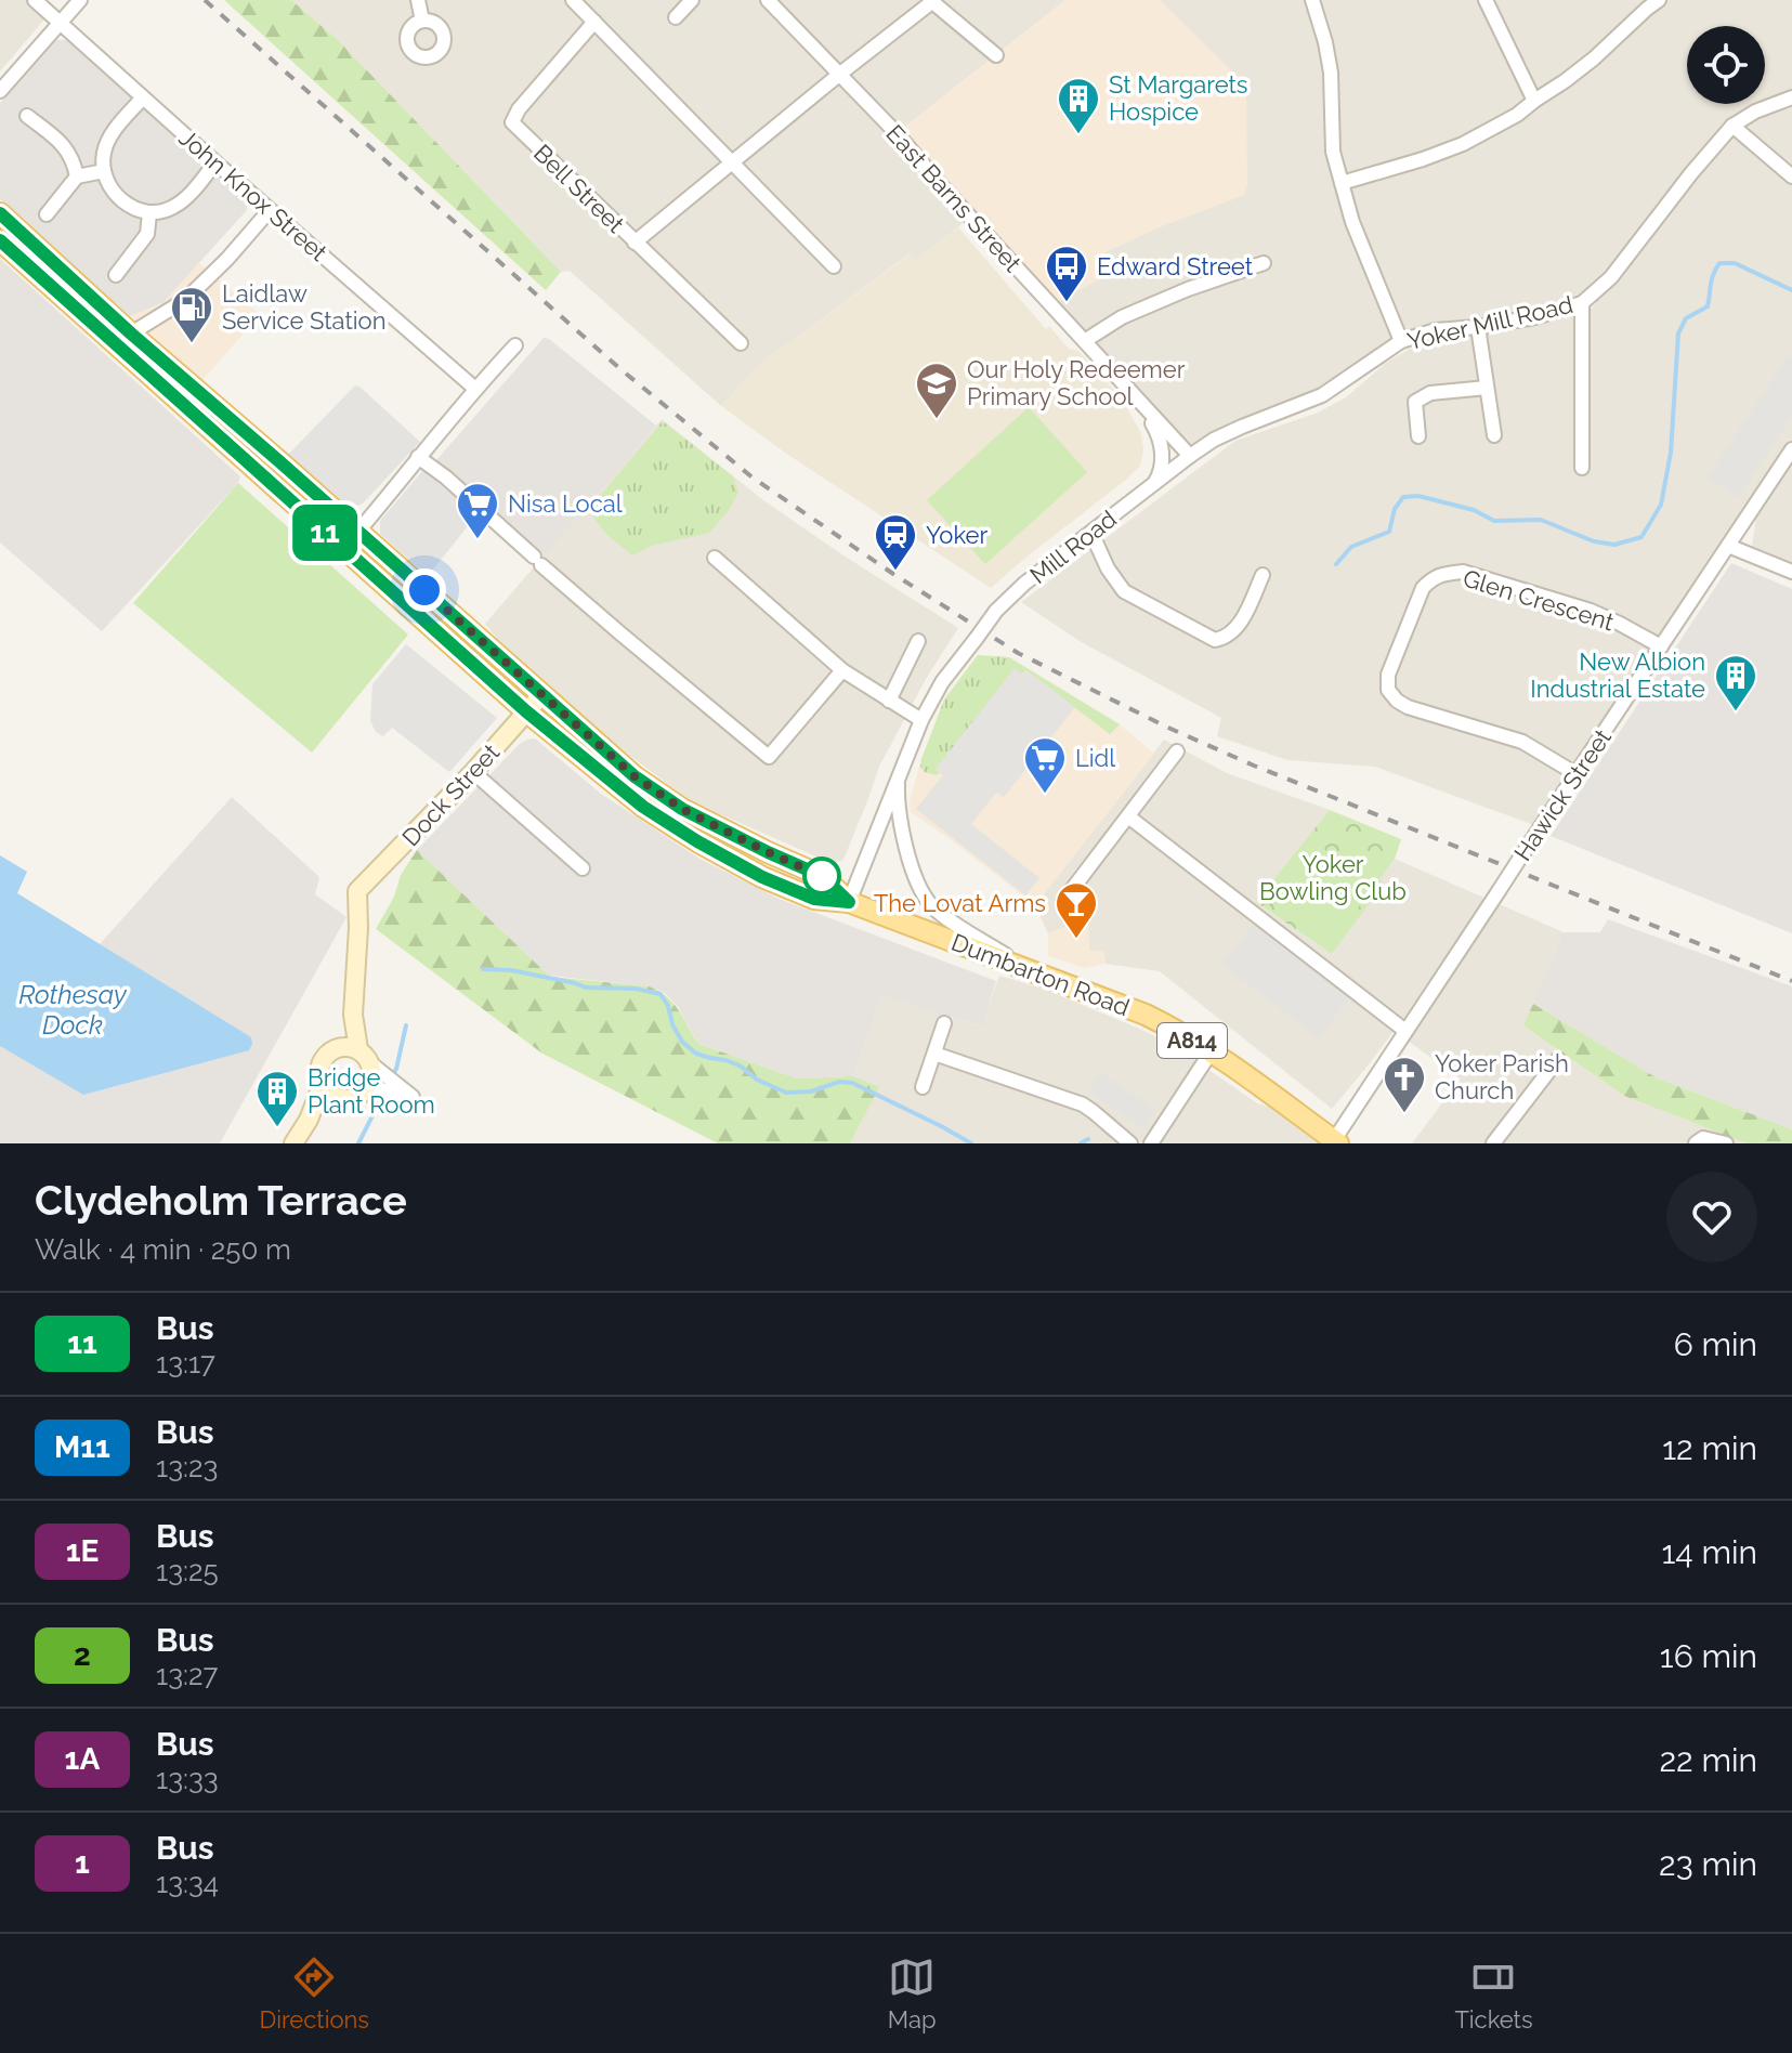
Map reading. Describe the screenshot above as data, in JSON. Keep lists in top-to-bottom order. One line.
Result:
{"streets":{"main road":["Dumbarton Road","A814"],"street":["Bell Street","John Knox Street","East Barns Street","Yoker Mill Road","Mill Road","Glen Crescent","Dock Street","Hawick Street"]},"crossings":[["East Barns Street","Mill Road"],["Yoker Mill Road","Mill Road"],["Mill Road","Dumbarton Road"],["Mill Road","A814"],["Glen Crescent","Hawick Street"],["Dock Street","Dumbarton Road"],["Dock Street","A814"],["Hawick Street","Dumbarton Road"],["Dumbarton Road","A814"]],"water":["Rothesay Dock"],"parks":["Yoker Bowling Club"],"places":{"building":["St Margarets Hospice","New Albion Industrial Estate","Bridge Plant Room"],"bus stop":["Edward Street"],"fuel station":["Laidlaw Service Station"],"school or university":["Our Holy Redeemer Primary School"],"supermarket":["Nisa Local","Lidl"],"station":["Yoker"],"bar":["The Lovat Arms"],"church":["Yoker Parish Church"]},"lines":["bus line 11"],"page":{"on_map":"11","heading":["Clydeholm Terrace","Walk · 4 min · 250 m"],"list":[{"mark":"11","name":"Bus","note":"13:17","value":"6 min"},{"mark":"M11","name":"Bus","note":"13:23","value":"12 min"},{"mark":"1E","name":"Bus","note":"13:25","value":"14 min"},{"mark":"2","name":"Bus","note":"13:27","value":"16 min"},{"mark":"1A","name":"Bus","note":"13:33","value":"22 min"},{"mark":"1","name":"Bus","note":"13:34","value":"23 min"}],"tabs":["Directions","Map","Tickets"]}}
